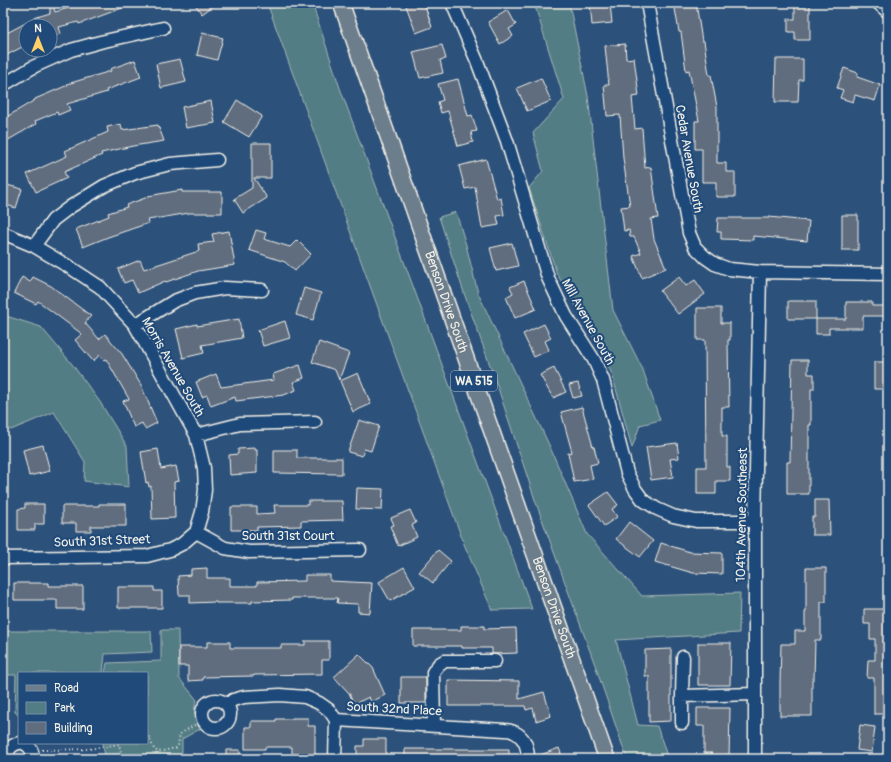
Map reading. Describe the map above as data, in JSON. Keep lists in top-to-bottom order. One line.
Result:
{"streets":{"main road":["Benson Drive South","WA 515"],"street":["Cedar Avenue South","Mill Avenue South","Morris Avenue South","104th Avenue Southeast","South 31st Court","South 31st Street","South 32nd Place"]},"crossings":[["Cedar Avenue South","104th Avenue Southeast"],["Mill Avenue South","104th Avenue Southeast"],["Morris Avenue South","South 31st Court"],["Morris Avenue South","South 31st Street"],["South 31st Court","South 31st Street"]],"legend":["Road","Park","Building"],"north":"top"}
